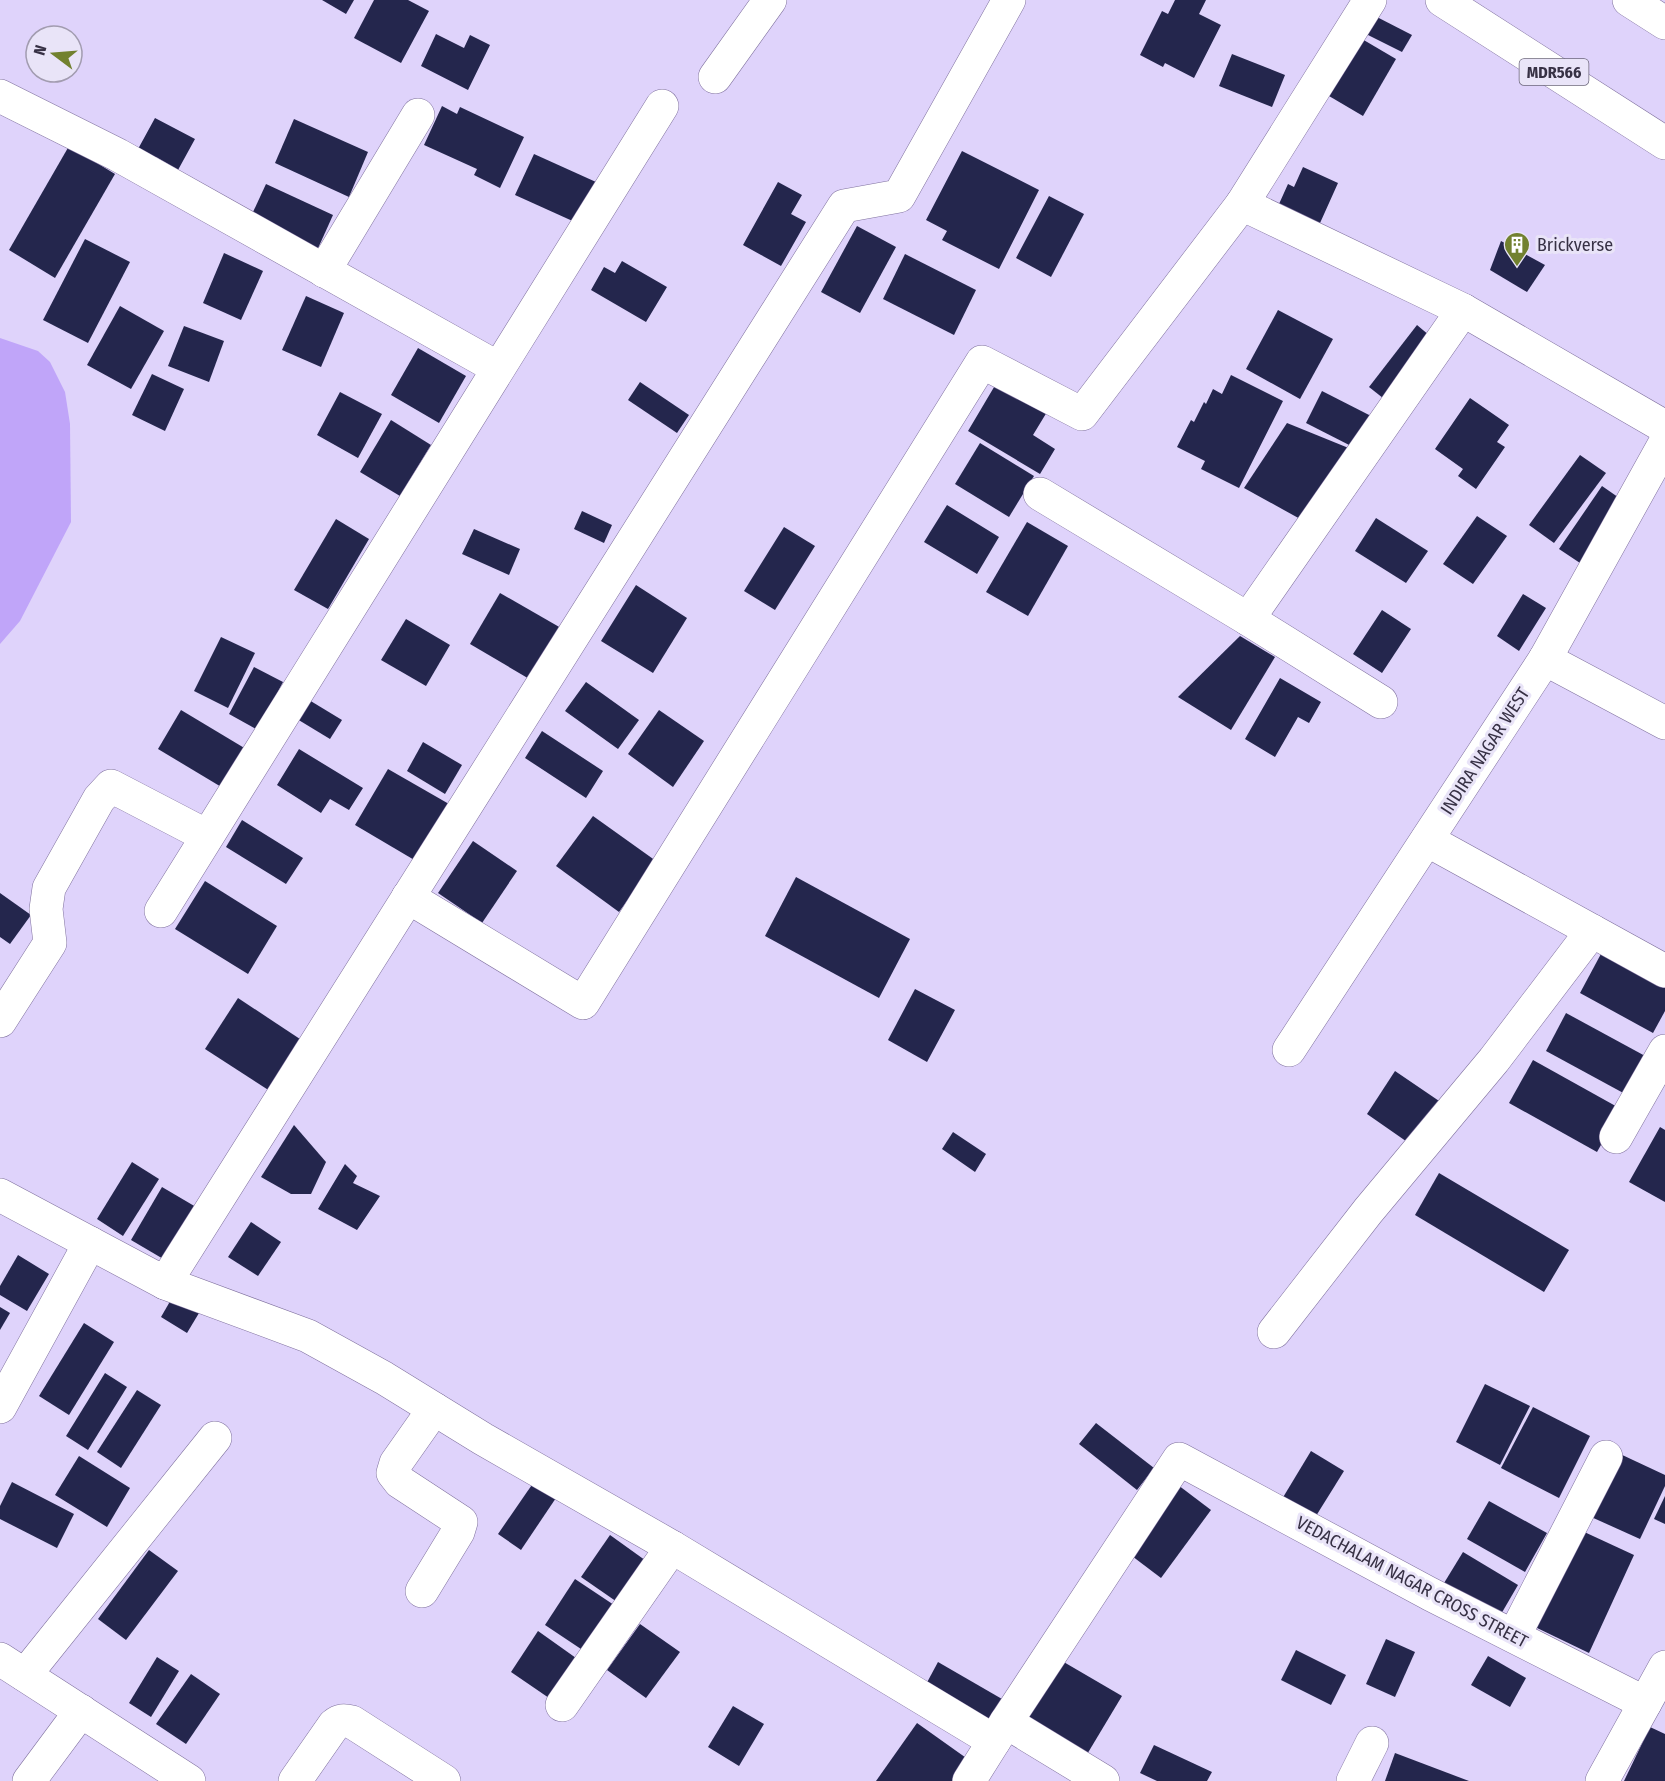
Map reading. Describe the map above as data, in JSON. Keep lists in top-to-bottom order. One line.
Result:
{"streets":{"street":["MDR566","INDIRA NAGAR WEST","VEDACHALAM NAGAR CROSS STREET"]},"places":{"building":["Brickverse"]},"north":"left"}
